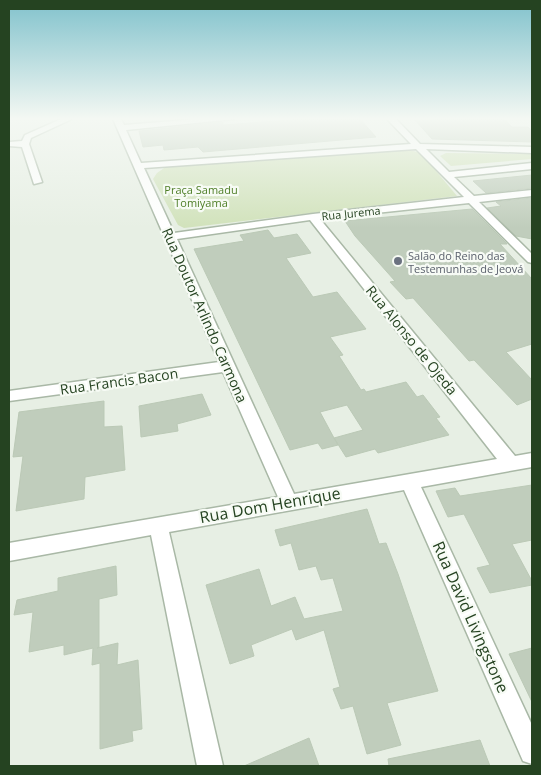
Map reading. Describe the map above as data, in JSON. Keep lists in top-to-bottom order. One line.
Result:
{"streets":{"street":["Rua Jurema","Rua Doutor Arlindo Carmona","Rua Alonso de Ojeda","Rua Francis Bacon","Rua Dom Henrique","Rua David Livingstone"]},"crossings":[["Rua Jurema","Rua Doutor Arlindo Carmona"],["Rua Jurema","Rua Alonso de Ojeda"],["Rua Doutor Arlindo Carmona","Rua Francis Bacon"],["Rua Doutor Arlindo Carmona","Rua Dom Henrique"],["Rua Alonso de Ojeda","Rua Dom Henrique"],["Rua Dom Henrique","Rua David Livingstone"]],"parks":["Praça Samadu Tomiyama"],"places":["Salão do Reino das Testemunhas de Jeová"]}
